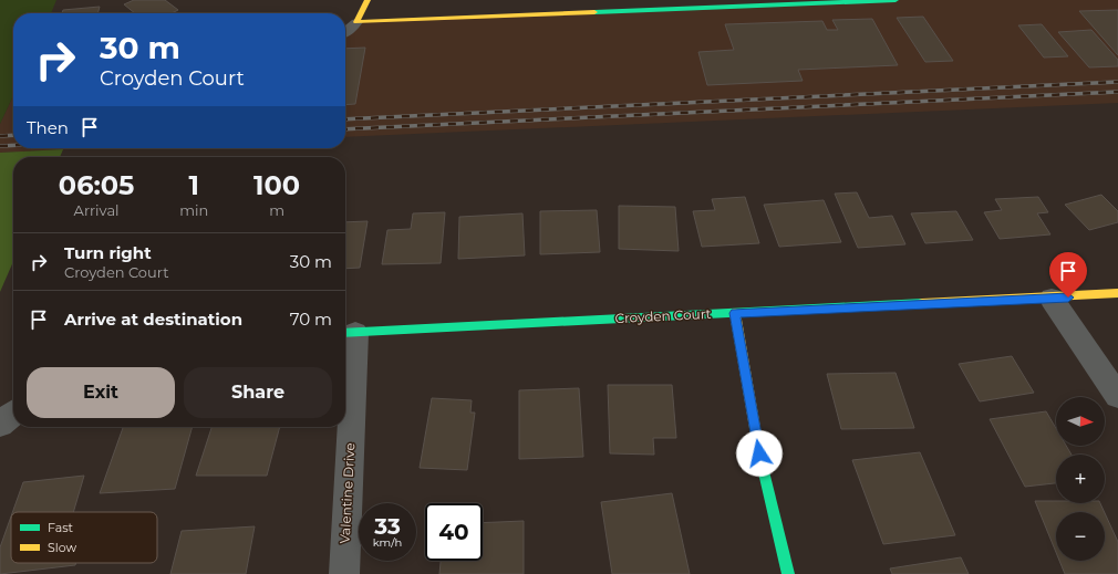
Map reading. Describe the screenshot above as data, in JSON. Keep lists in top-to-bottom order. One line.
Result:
{"streets":{"street":["Croyden Court","Valentine Drive"]},"crossings":[["Croyden Court","Valentine Drive"]],"legend":["Fast","Slow"],"north":"right","page":{"turn":["30 m","Croyden Court"],"then":"Then","eta":["06:05","Arrival","1","min","100","m"],"list":[{"name":"Turn right","note":"Croyden Court","value":"30 m"},{"name":"Arrive at destination","value":"70 m"}],"buttons":["Exit","Share"],"map_buttons":["+","−"],"speed":"33 km/h","limit":"40"}}
